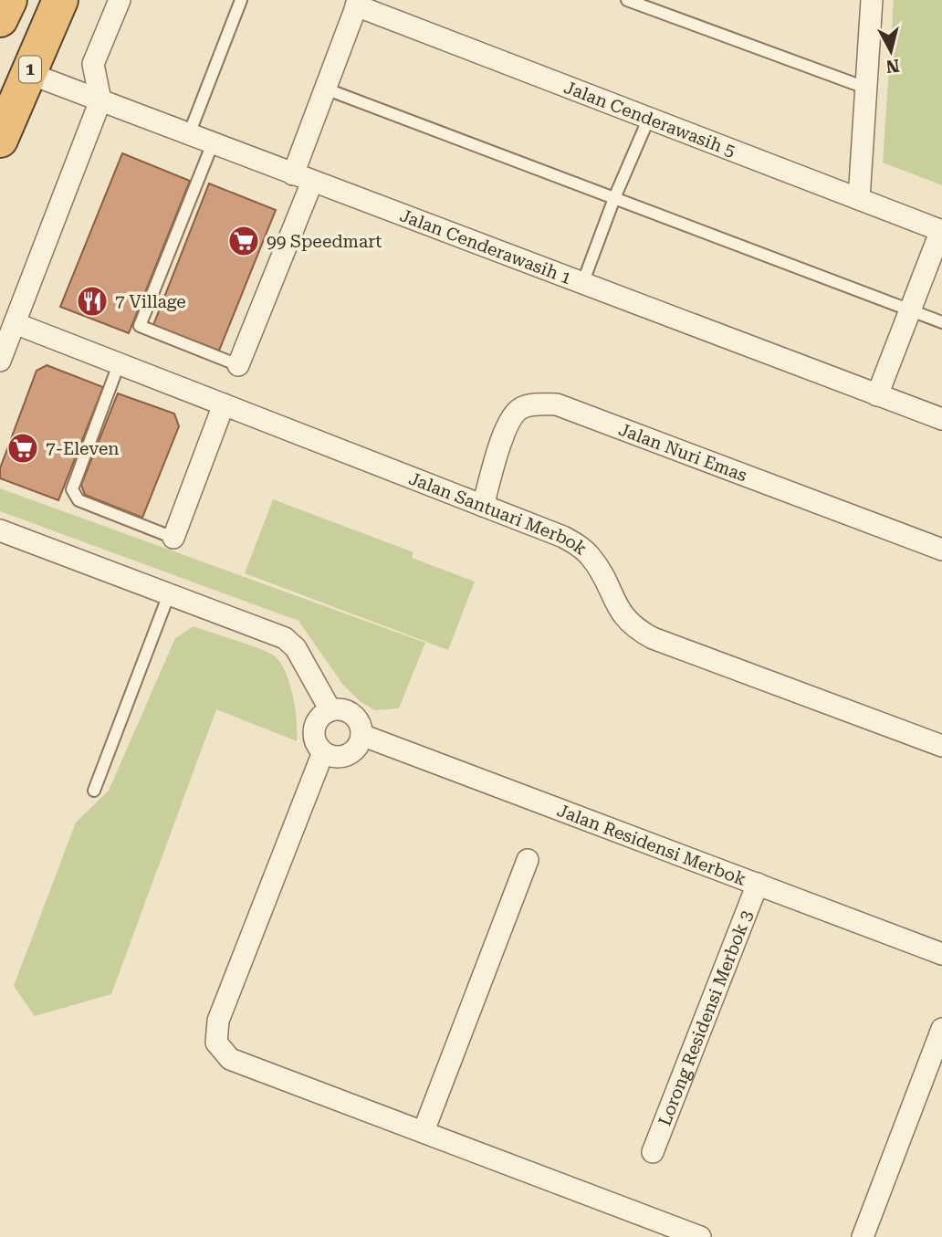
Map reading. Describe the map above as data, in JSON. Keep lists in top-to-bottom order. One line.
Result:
{"streets":{"highway":["1"],"street":["Jalan Cenderawasih 5","Jalan Cenderawasih 1","Jalan Nuri Emas","Jalan Santuari Merbok","Jalan Residensi Merbok","Lorong Residensi Merbok 3"]},"crossings":[["1","Jalan Cenderawasih 1"],["Jalan Nuri Emas","Jalan Santuari Merbok"],["Jalan Residensi Merbok","Lorong Residensi Merbok 3"]],"places":{"supermarket":["99 Speedmart","7-Eleven"],"restaurant":["7 Village"]},"north":"bottom"}
